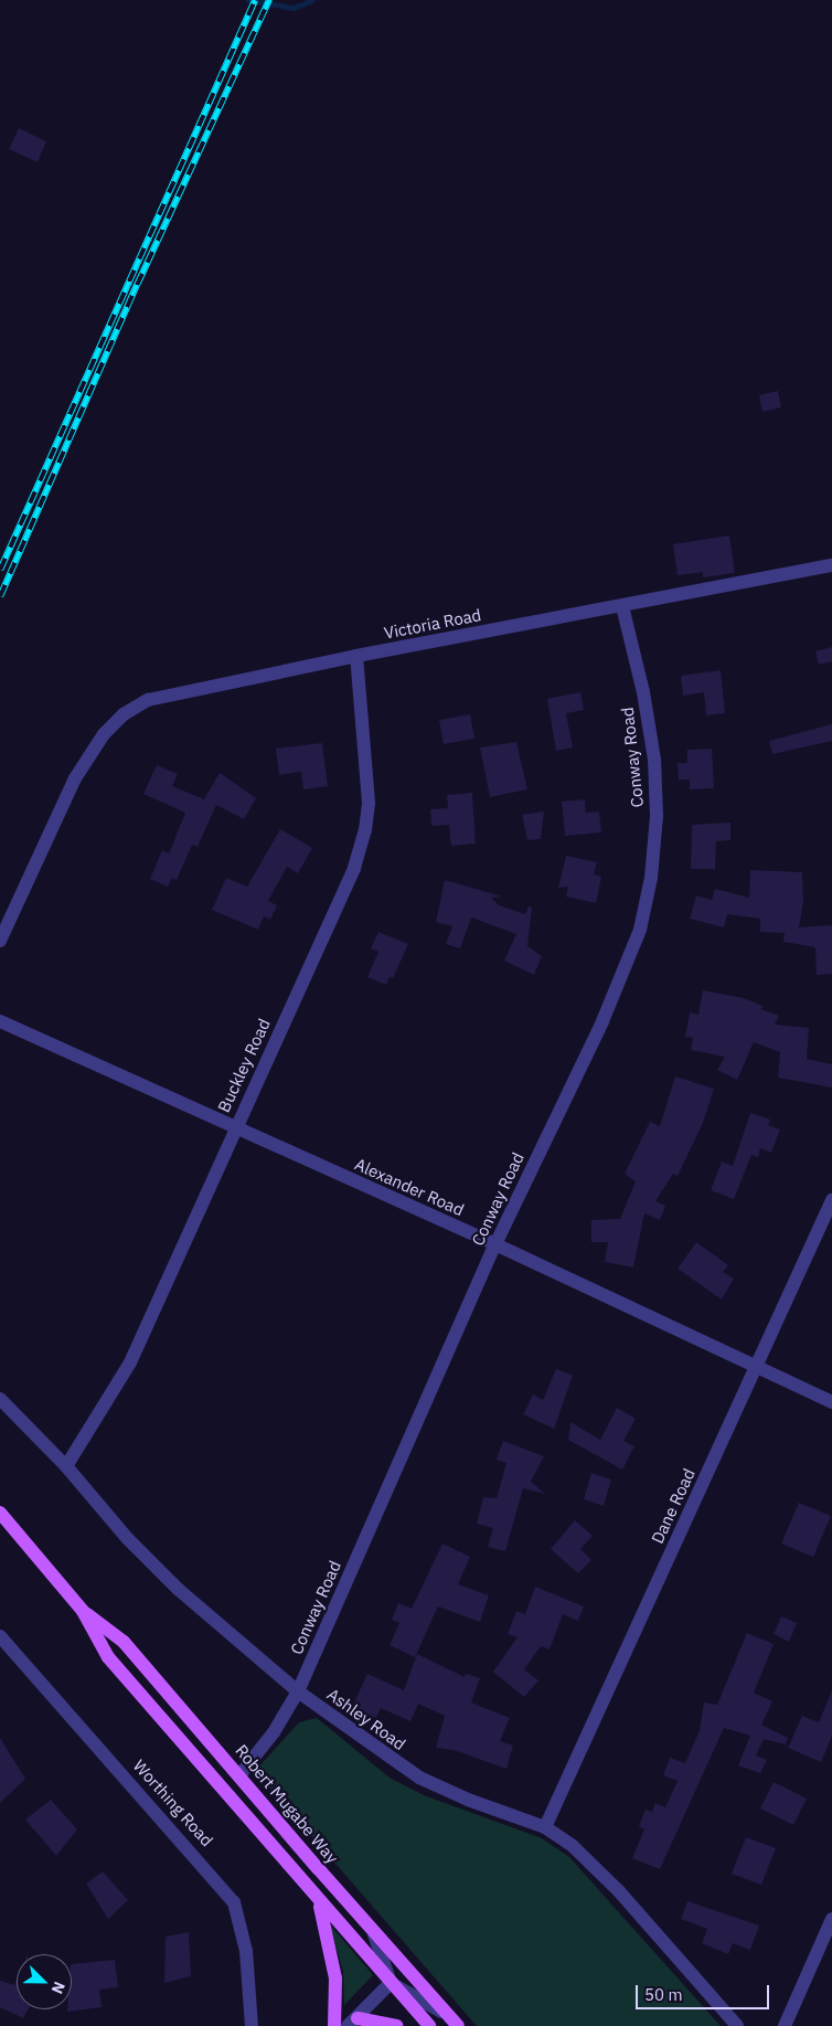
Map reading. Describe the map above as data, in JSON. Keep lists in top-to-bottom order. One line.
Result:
{"streets":{"main road":["Robert Mugabe Way"],"street":["Victoria Road","Conway Road","Buckley Road","Alexander Road","Dane Road","Ashley Road","Worthing Road"]},"crossings":[["Victoria Road","Conway Road"],["Victoria Road","Buckley Road"],["Conway Road","Alexander Road"],["Conway Road","Ashley Road"],["Conway Road","Robert Mugabe Way"],["Buckley Road","Alexander Road"],["Buckley Road","Ashley Road"],["Alexander Road","Dane Road"],["Dane Road","Ashley Road"]],"scale_bar":"50 m","north":"bottom right"}
